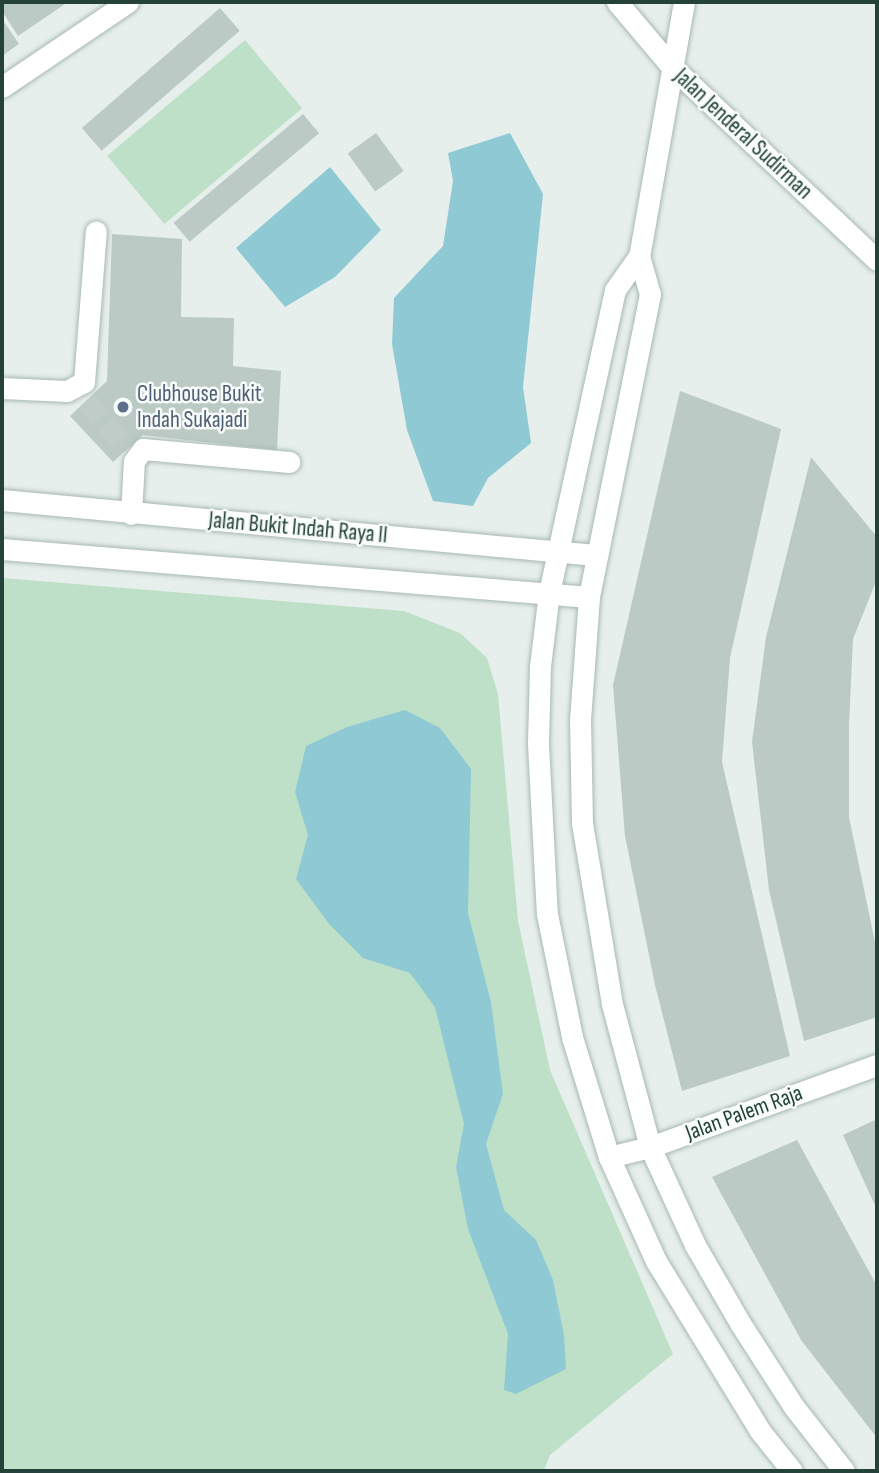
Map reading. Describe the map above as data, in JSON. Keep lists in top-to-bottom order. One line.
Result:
{"streets":{"street":["Jalan Jenderal Sudirman","Jalan Bukit Indah Raya II","Jalan Palem Raja"]},"places":["Clubhouse Bukit Indah Sukajadi"]}
